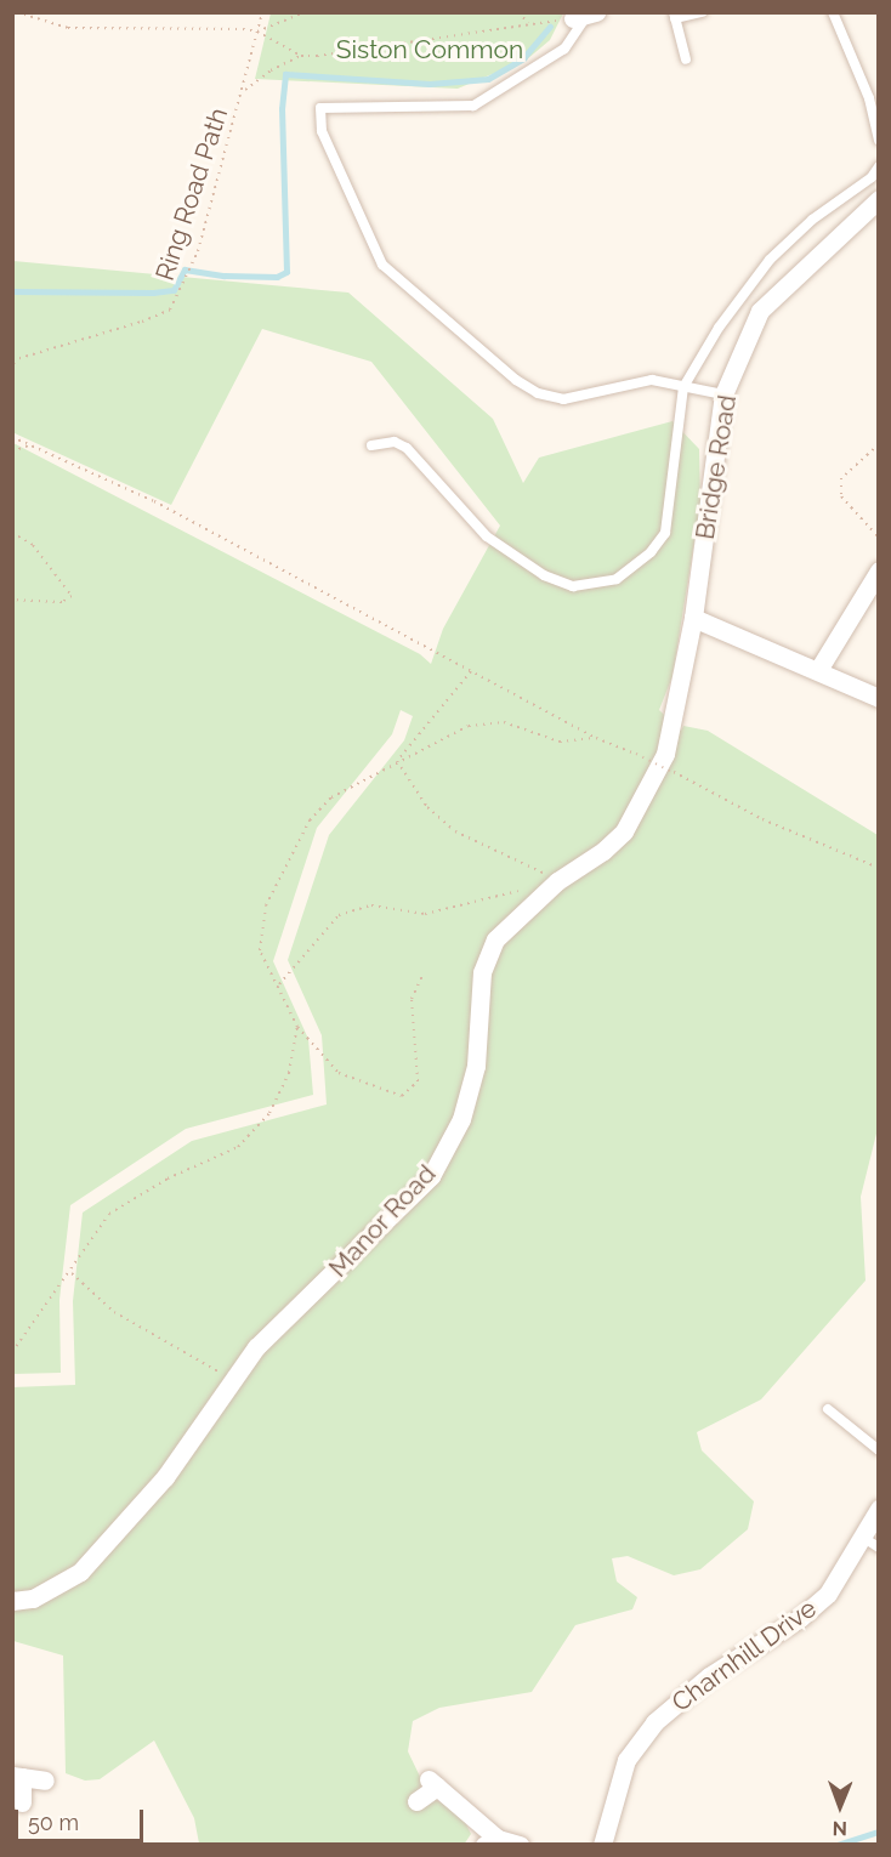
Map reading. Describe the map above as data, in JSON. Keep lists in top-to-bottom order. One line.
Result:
{"streets":{"street":["Bridge Road","Manor Road","Charnhill Drive"],"path":["Ring Road Path"]},"crossings":[["Bridge Road","Manor Road"]],"parks":["Siston Common"],"scale_bar":"50 m","north":"bottom"}
